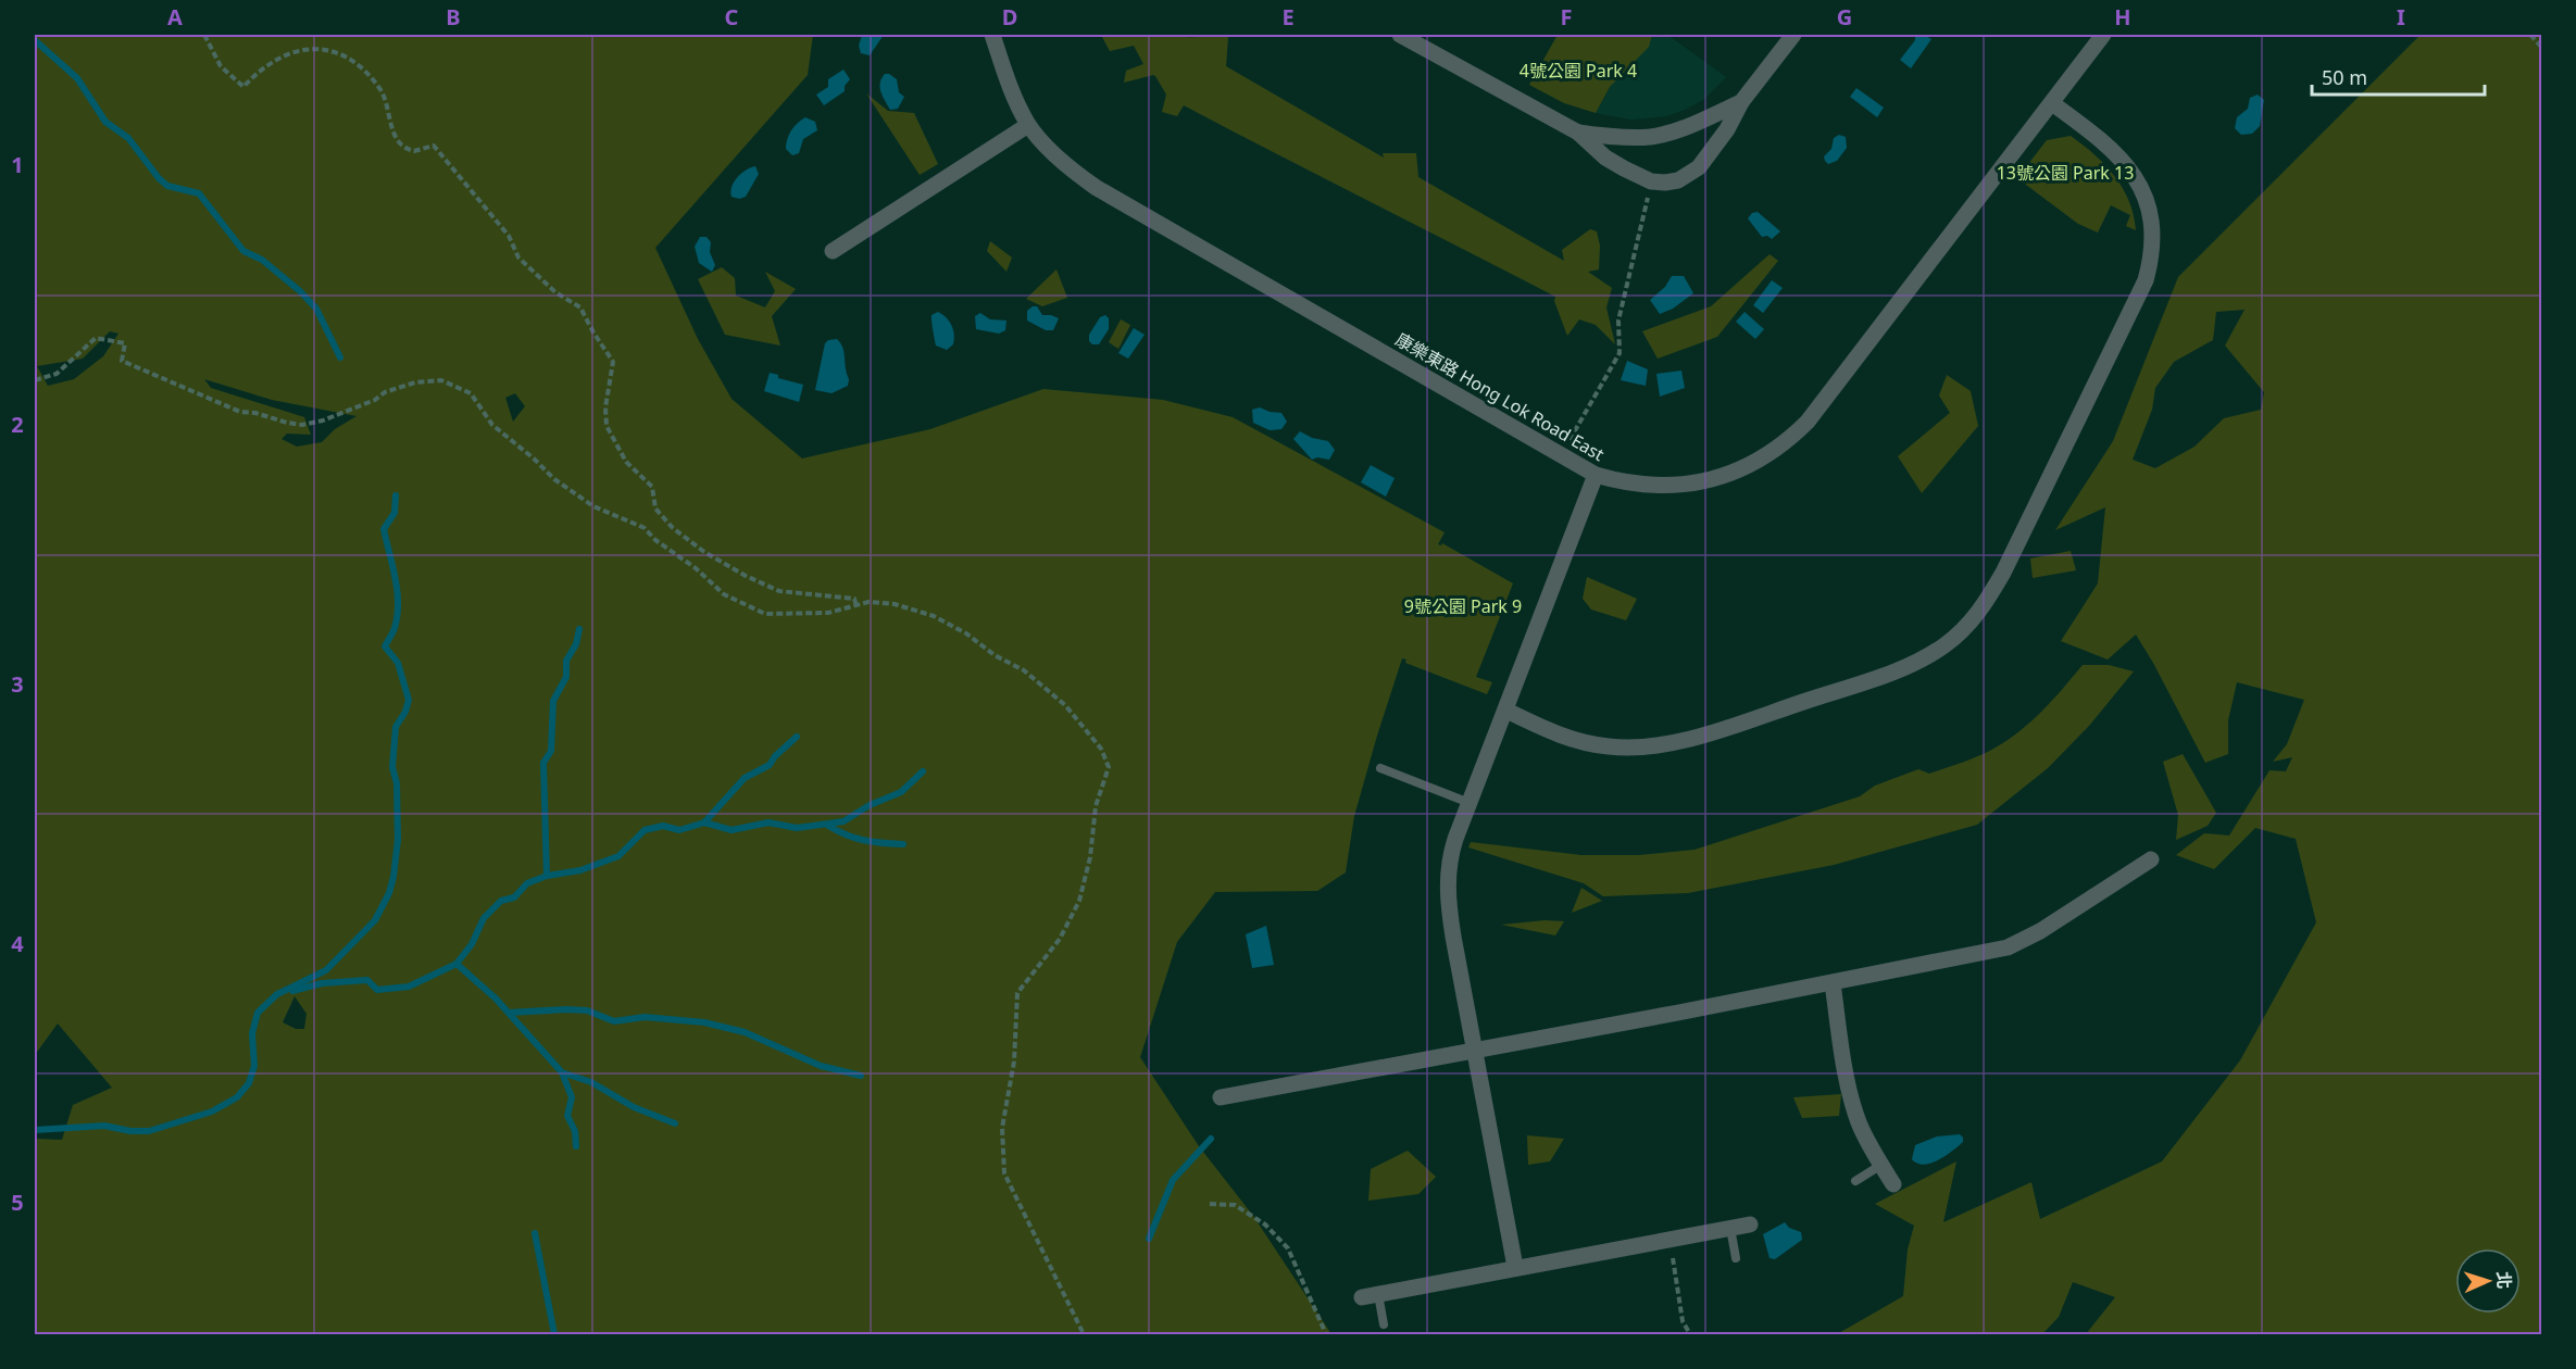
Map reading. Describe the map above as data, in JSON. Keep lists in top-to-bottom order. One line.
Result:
{"streets":{"street":["康樂東路 Hong Lok Road East"]},"parks":["4號公園 Park 4","13號公園 Park 13","9號公園 Park 9"],"scale_bar":"50 m","north":"right","grid":{"columns":["A","B","C","D","E","F","G","H","I"],"rows":["1","2","3","4","5"]}}
